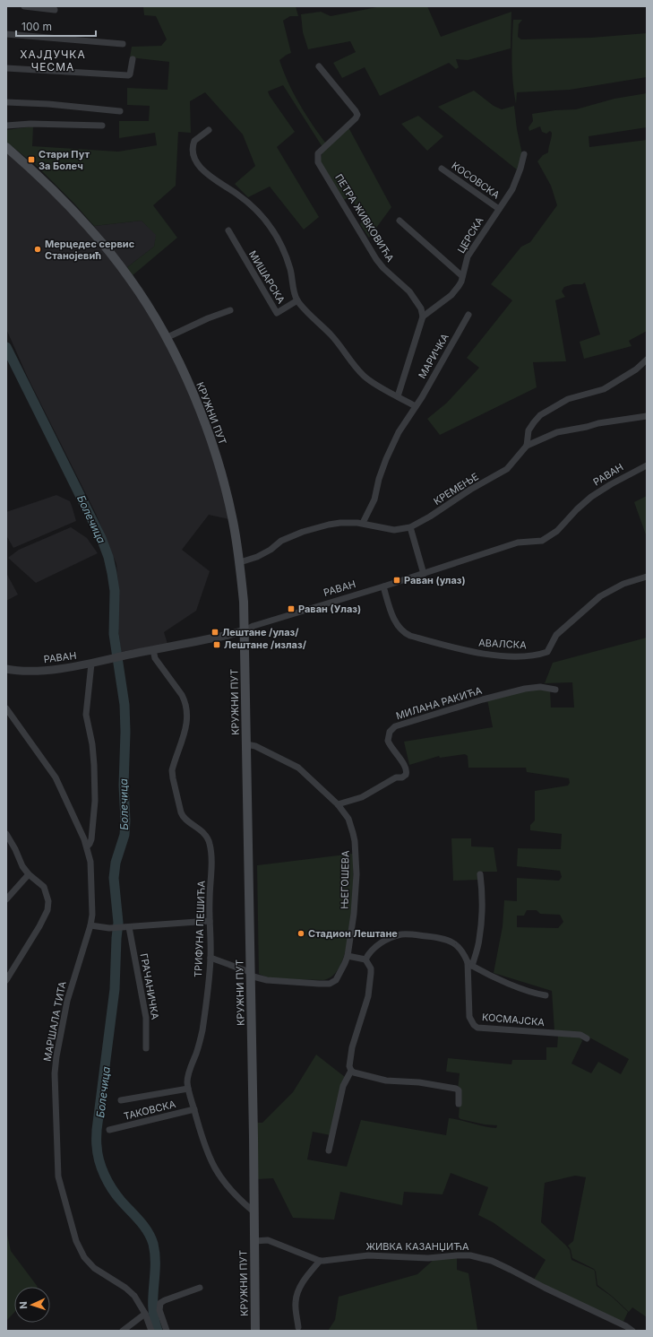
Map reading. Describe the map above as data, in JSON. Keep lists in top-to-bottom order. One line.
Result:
{"streets":{"main road":["КРУЖНИ ПУТ"],"street":["КОСОВСКА","ПЕТРА ЖИВКОВИЋА","ЦЕРСКА","МИШАРСКА","МАРИЧКА","РАВАН","КРЕМЕЊЕ","АВАЛСКА","МИЛАНА РАКИЋА","ЊЕГОШЕВА","ТРИФУНА ПЕШИЋА","ГРАЧАНИЧКА","КОСМАЈСКА","МАРШАЛА ТИТА","ТАКОВСКА","ЖИВКА КАЗАНЏИЋА"]},"crossings":[["КОСОВСКА","ЦЕРСКА"],["ПЕТРА ЖИВКОВИЋА","ЦЕРСКА"],["КРУЖНИ ПУТ","РАВАН"],["КРУЖНИ ПУТ","КРЕМЕЊЕ"],["КРУЖНИ ПУТ","ЊЕГОШЕВА"],["КРУЖНИ ПУТ","ТРИФУНА ПЕШИЋА"],["КРУЖНИ ПУТ","ЖИВКА КАЗАНЏИЋА"],["РАВАН","АВАЛСКА"],["РАВАН","ТРИФУНА ПЕШИЋА"],["МИЛАНА РАКИЋА","ЊЕГОШЕВА"],["ЊЕГОШЕВА","ТРИФУНА ПЕШИЋА"],["ТРИФУНА ПЕШИЋА","ТАКОВСКА"]],"districts":["ХАЈДУЧКА ЧЕСМА"],"water":["Болечица"],"places":{"transit":["Стари Пут За Болеч","Раван (улаз)","Раван (Улаз)","Лештане /улаз/","Лештане /излаз/"],"other":["Мерцедес сервис Станојевић","Стадион Лештане"]},"scale_bar":"100 m","north":"left"}
